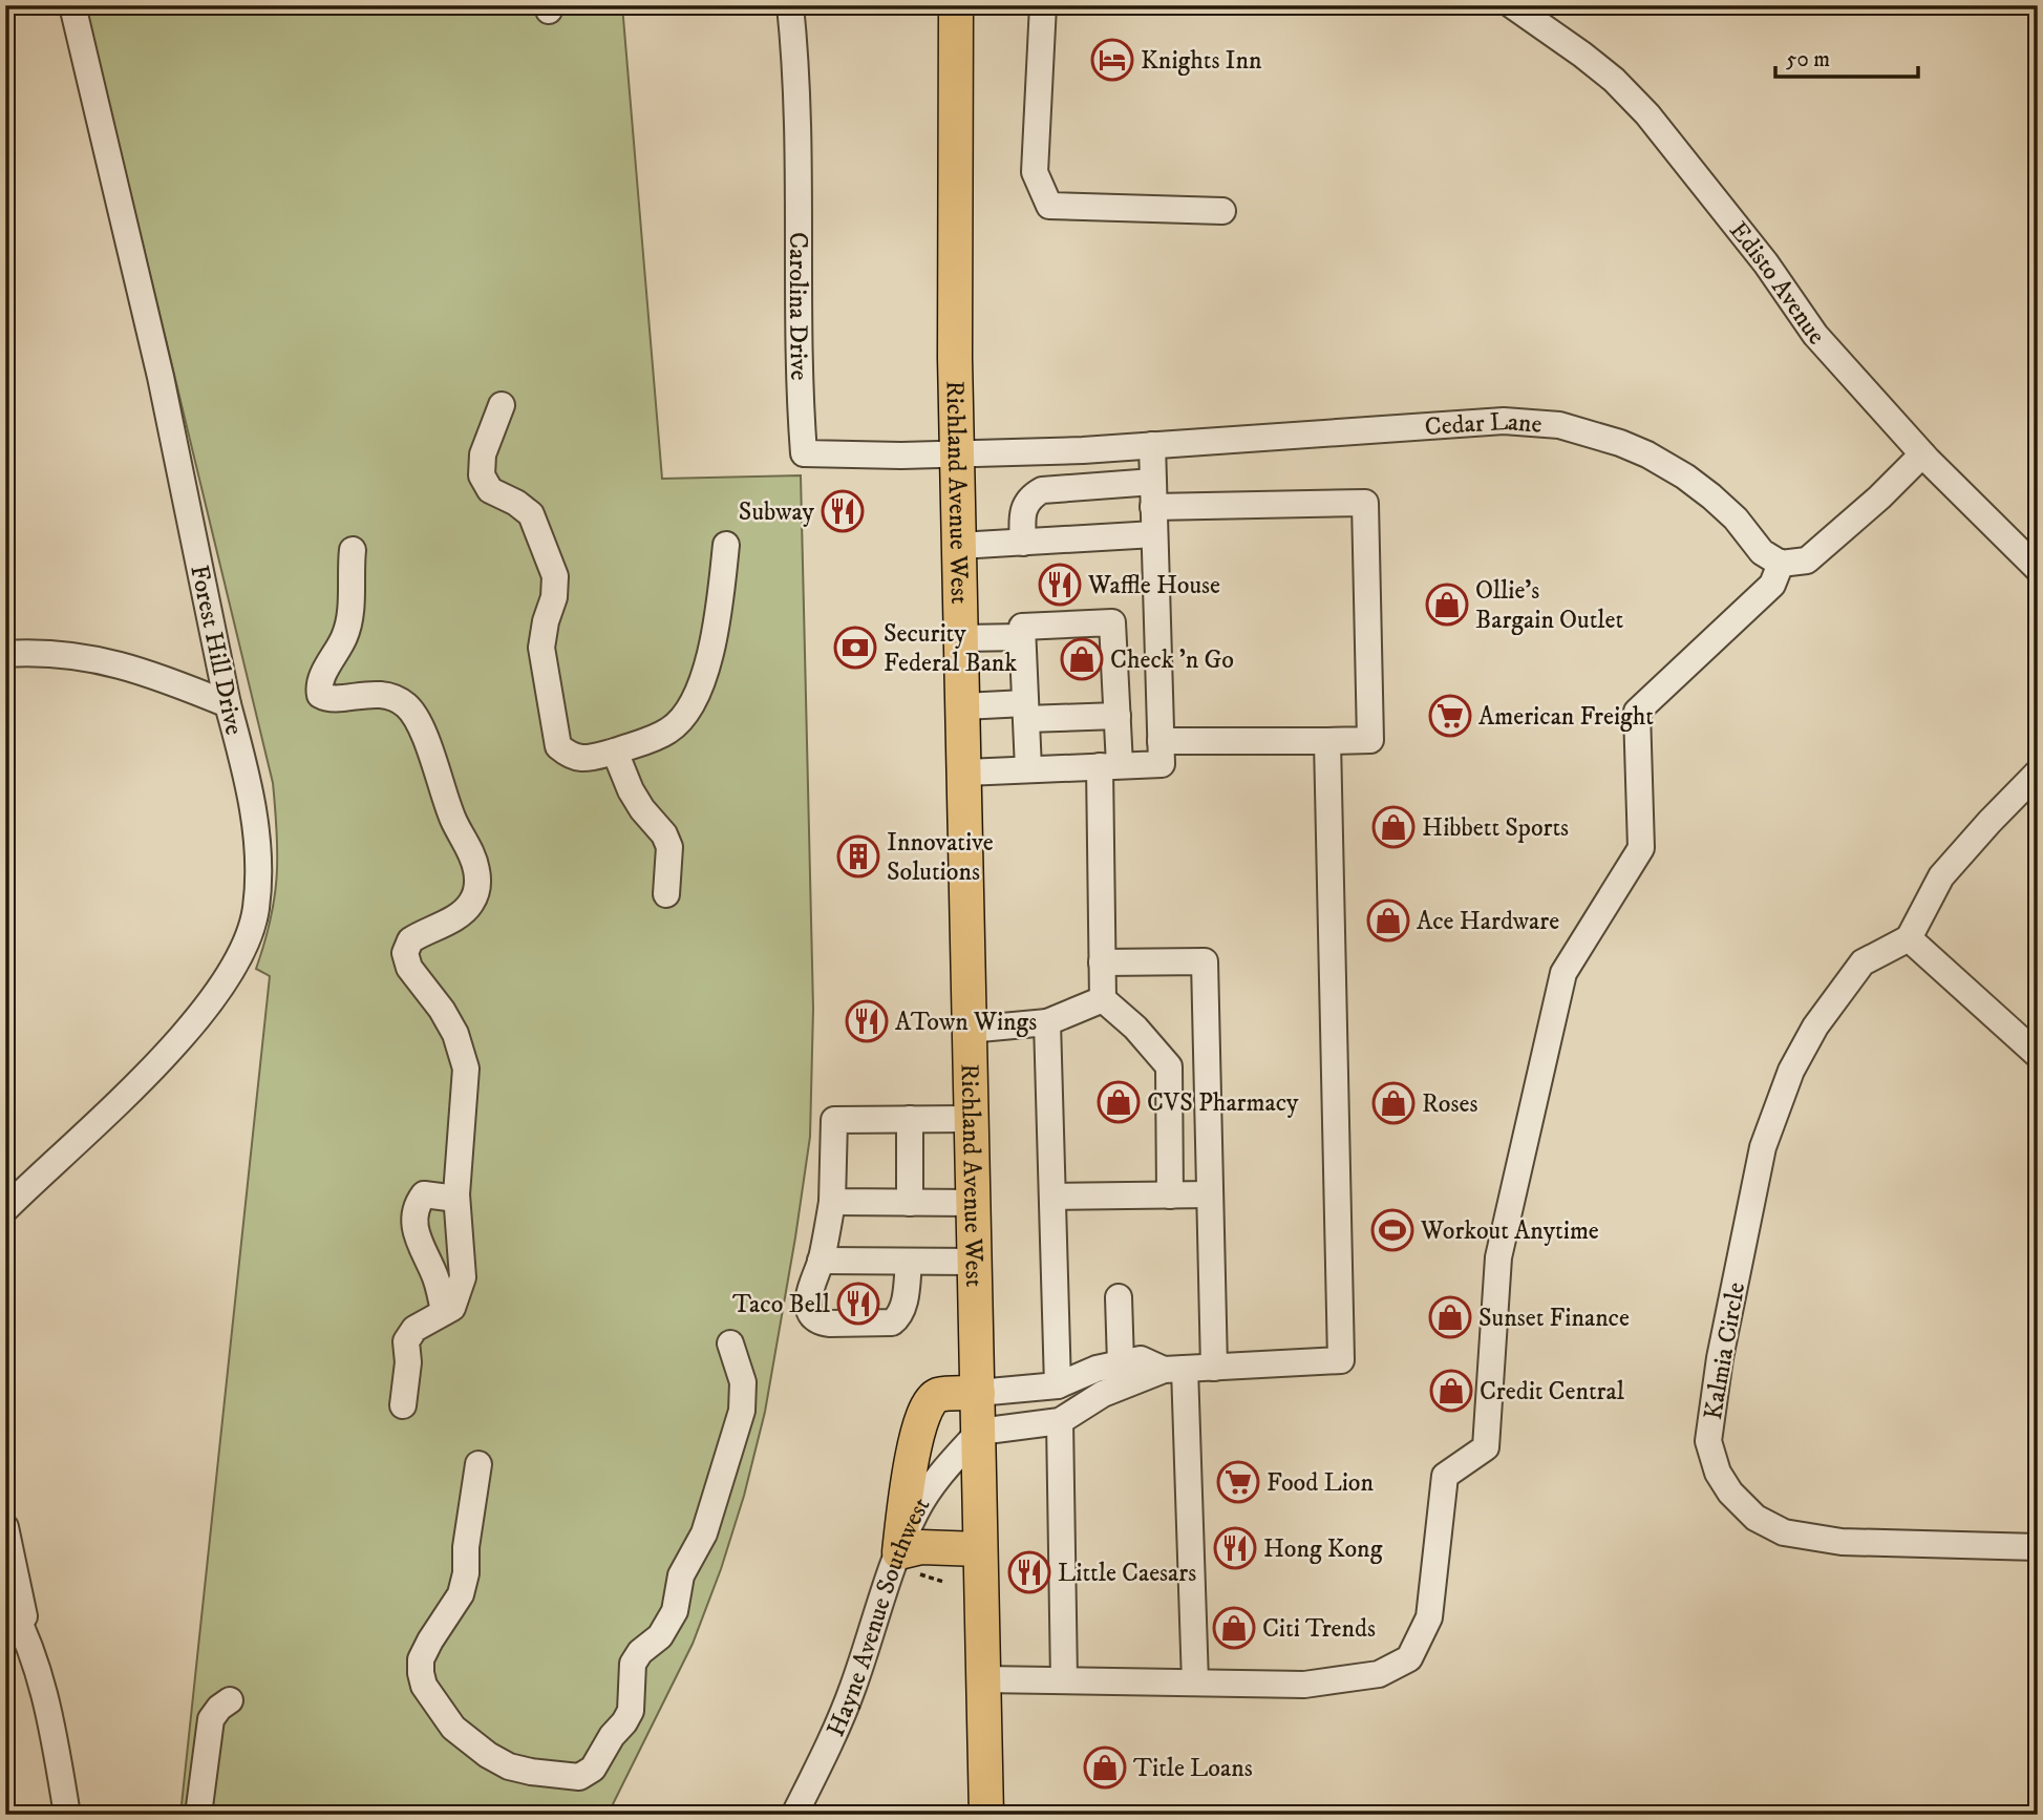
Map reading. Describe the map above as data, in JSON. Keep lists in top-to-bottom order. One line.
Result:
{"streets":{"main road":["Richland Avenue West"],"street":["Edisto Avenue","Carolina Drive","Cedar Lane","Forest Hill Drive","Kalmia Circle","Hayne Avenue Southwest"]},"crossings":[["Carolina Drive","Cedar Lane"],["Carolina Drive","Richland Avenue West"],["Cedar Lane","Richland Avenue West"],["Richland Avenue West","Hayne Avenue Southwest"]],"places":{"hotel":["Knights Inn"],"restaurant":["Subway","Waffle House","ATown Wings","Taco Bell","Hong Kong","Little Caesars"],"shop":["Ollie's Bargain Outlet","Check 'n Go","Hibbett Sports","Ace Hardware","CVS Pharmacy","Roses","Sunset Finance","Credit Central","Citi Trends","Title Loans"],"bank":["Security Federal Bank"],"supermarket":["American Freight","Food Lion"],"building":["Innovative Solutions"],"sports":["Workout Anytime"]},"scale_bar":"50 m"}
